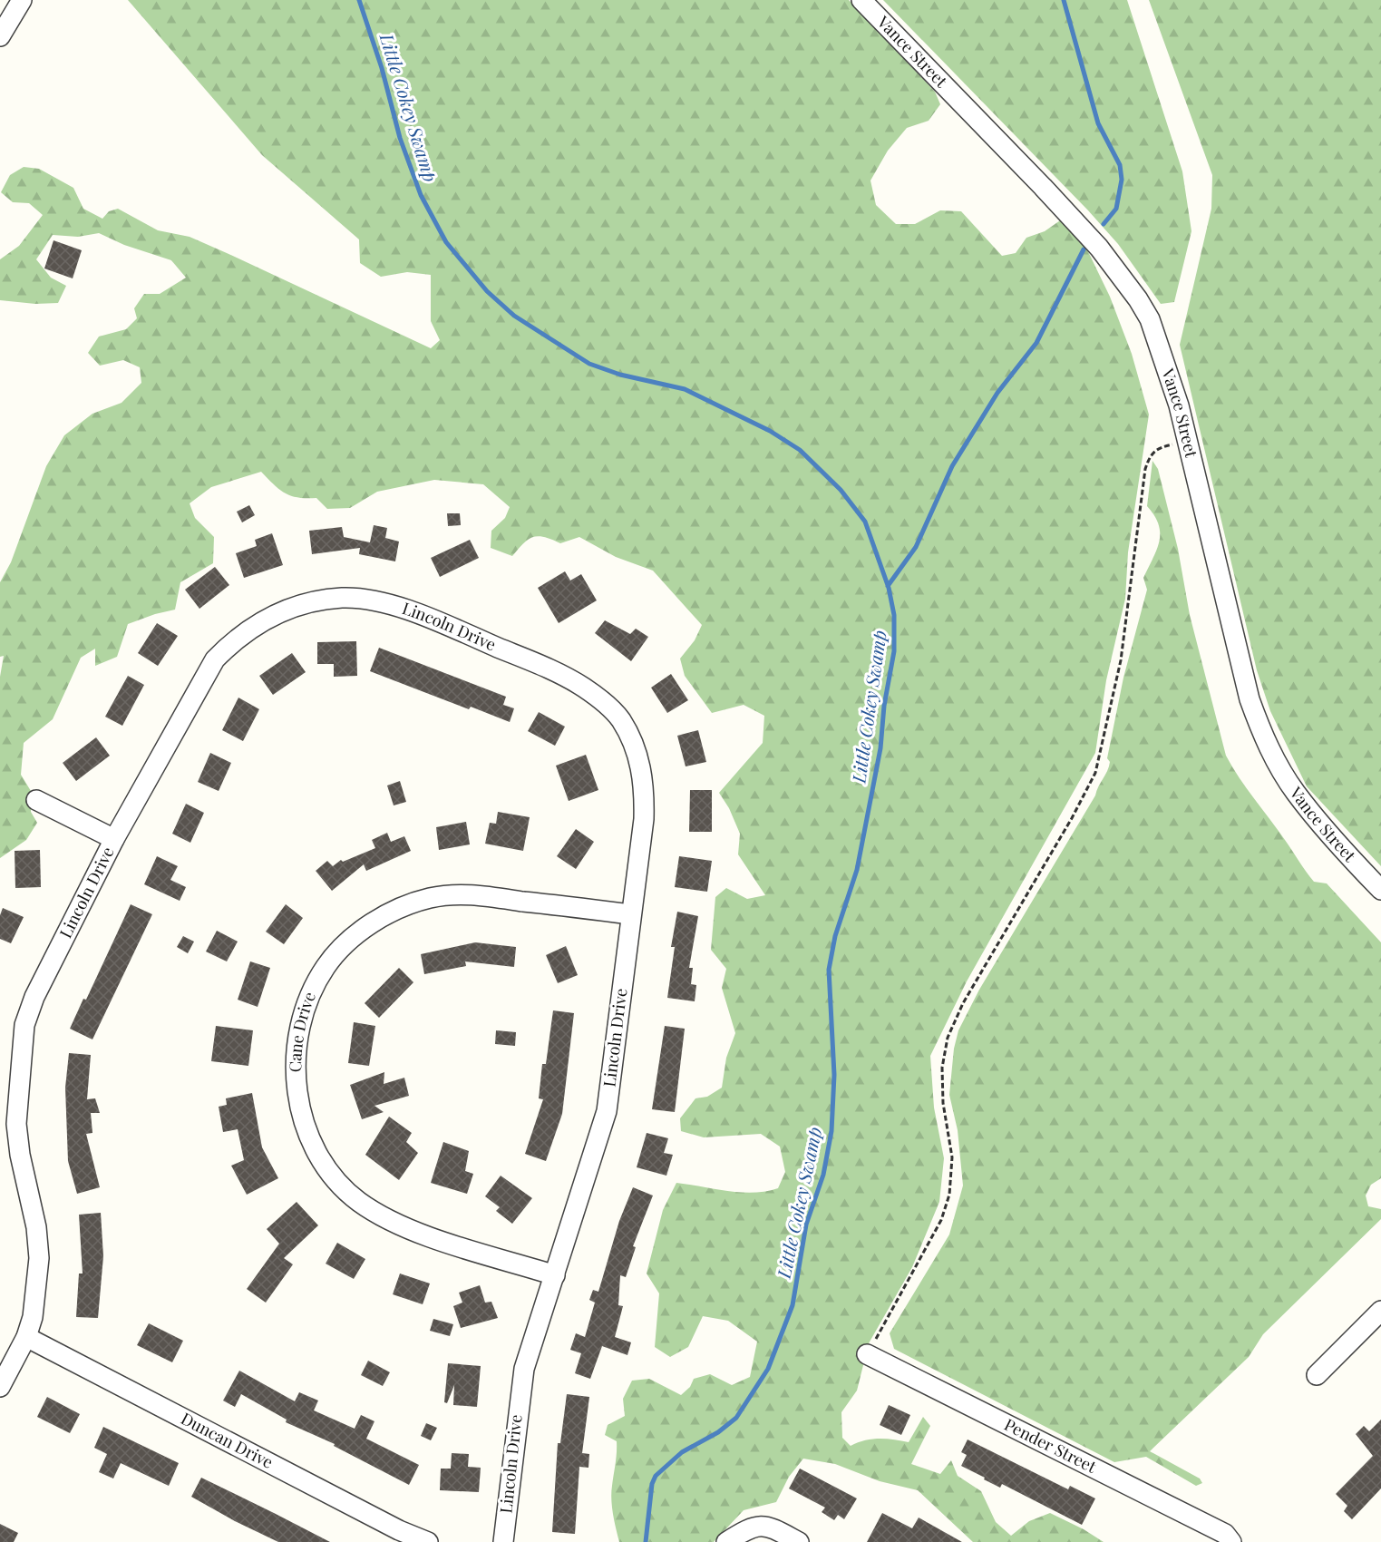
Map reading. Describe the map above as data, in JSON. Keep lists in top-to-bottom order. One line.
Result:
{"streets":{"street":["Vance Street","Lincoln Drive","Cane Drive","Duncan Drive","Pender Street"]},"crossings":[["Lincoln Drive","Cane Drive"],["Lincoln Drive","Duncan Drive"]],"water":["Little Cokey Swamp"]}
